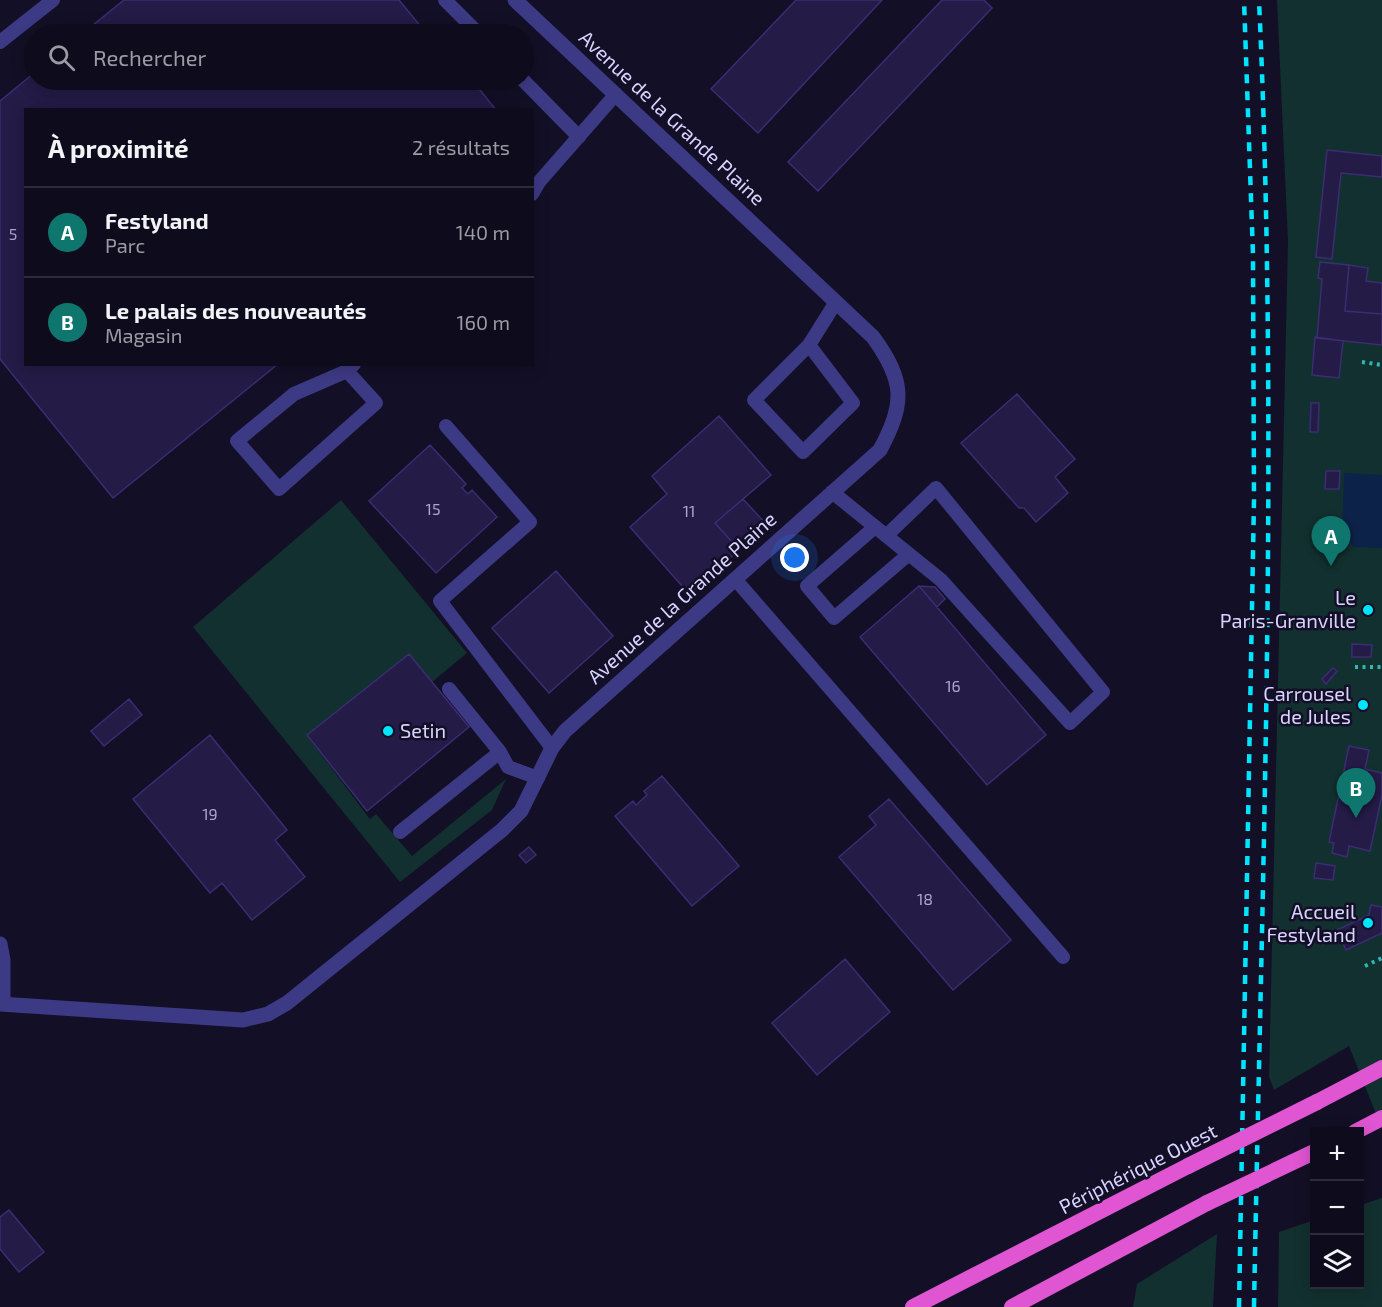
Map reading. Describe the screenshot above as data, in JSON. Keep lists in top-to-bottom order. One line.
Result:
{"streets":{"highway":["Périphérique Ouest"],"street":["Avenue de la Grande Plaine"]},"places":["Le Paris-Granville","Carrousel de Jules","Setin","Accueil Festyland"],"house_numbers":["5","15","11","16","19","18"],"page":{"search":"Rechercher","heading":["À proximité","2 résultats"],"list":[{"mark":"A","name":"Festyland","note":"Parc","value":"140 m"},{"mark":"B","name":"Le palais des nouveautés","note":"Magasin","value":"160 m"}],"pins":["A","B"],"map_buttons":["+","−"]}}
